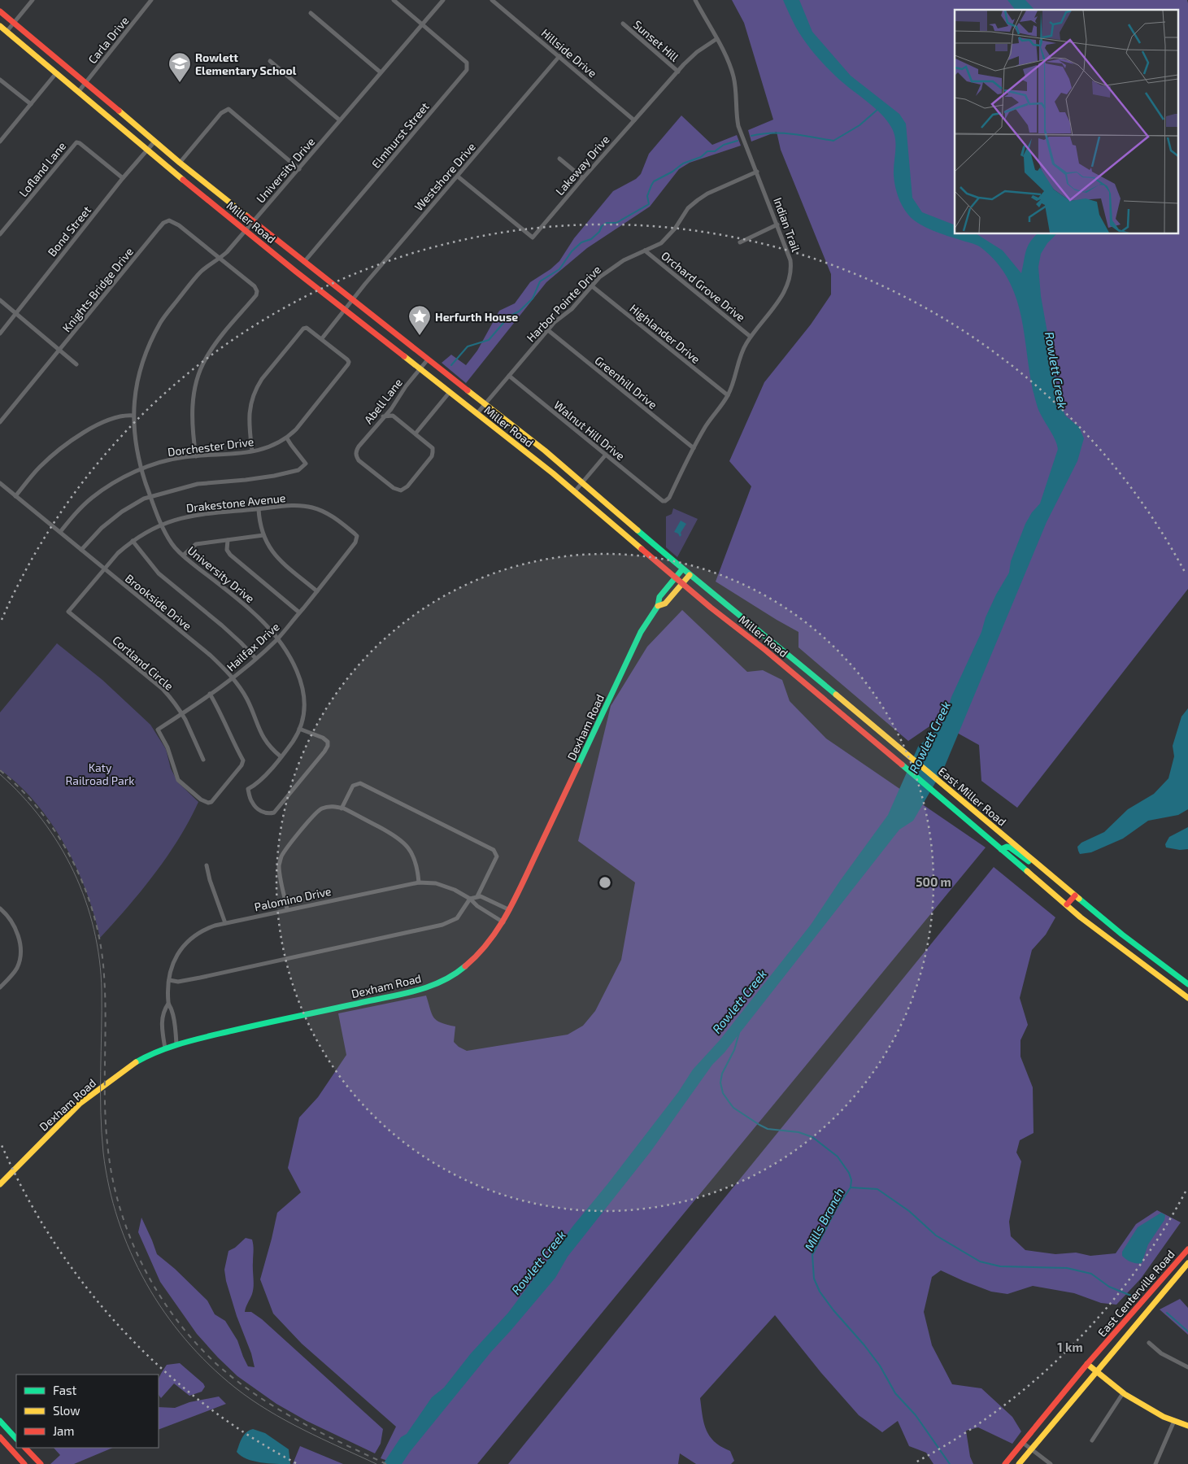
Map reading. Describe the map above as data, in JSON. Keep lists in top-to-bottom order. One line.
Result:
{"streets":{"main road":["Miller Road","Dexham Road","East Miller Road","East Centerville Road"],"street":["Carla Drive","Sunset Hill","Hillside Drive","Elmhurst Street","Lakeway Drive","Lofland Lane","University Drive","Westshore Drive","Indian Trail","Bond Street","Orchard Grove Drive","Knights Bridge Drive","Harbor Pointe Drive","Highlander Drive","Greenhill Drive","Abell Lane","Walnut Hill Drive","Dorchester Drive","Drakestone Avenue","Brookside Drive","Hailfax Drive","Cortland Circle","Palomino Drive"]},"crossings":[["Carla Drive","Miller Road"],["Sunset Hill","Lakeway Drive"],["Hillside Drive","Lakeway Drive"],["Hillside Drive","Westshore Drive"],["Elmhurst Street","University Drive"],["Elmhurst Street","Miller Road"],["Lakeway Drive","Westshore Drive"],["Lakeway Drive","Indian Trail"],["Lofland Lane","Bond Street"],["University Drive","Miller Road"],["University Drive","Knights Bridge Drive"],["University Drive","Dorchester Drive"],["University Drive","Drakestone Avenue"],["University Drive","Brookside Drive"],["University Drive","Hailfax Drive"],["Westshore Drive","Miller Road"],["Miller Road","Bond Street"],["Miller Road","Harbor Pointe Drive"],["Miller Road","Abell Lane"],["Miller Road","Dexham Road"],["Miller Road","East Miller Road"],["Indian Trail","Orchard Grove Drive"],["Indian Trail","Harbor Pointe Drive"],["Indian Trail","Highlander Drive"],["Indian Trail","Greenhill Drive"],["Indian Trail","Walnut Hill Drive"],["Orchard Grove Drive","Harbor Pointe Drive"],["Harbor Pointe Drive","Highlander Drive"],["Harbor Pointe Drive","Greenhill Drive"],["Harbor Pointe Drive","Walnut Hill Drive"],["Dorchester Drive","Brookside Drive"],["Drakestone Avenue","Brookside Drive"],["Drakestone Avenue","Hailfax Drive"],["Drakestone Avenue","Cortland Circle"],["Brookside Drive","Hailfax Drive"],["Hailfax Drive","Cortland Circle"],["Dexham Road","East Miller Road"],["Dexham Road","Palomino Drive"]],"water":["Rowlett Creek","Mills Branch"],"parks":["Katy Railroad Park"],"places":{"school or university":["Rowlett Elementary School"],"place":["Herfurth House"]},"legend":["Fast","Slow","Jam"],"rings":["500 m","1 km"]}
